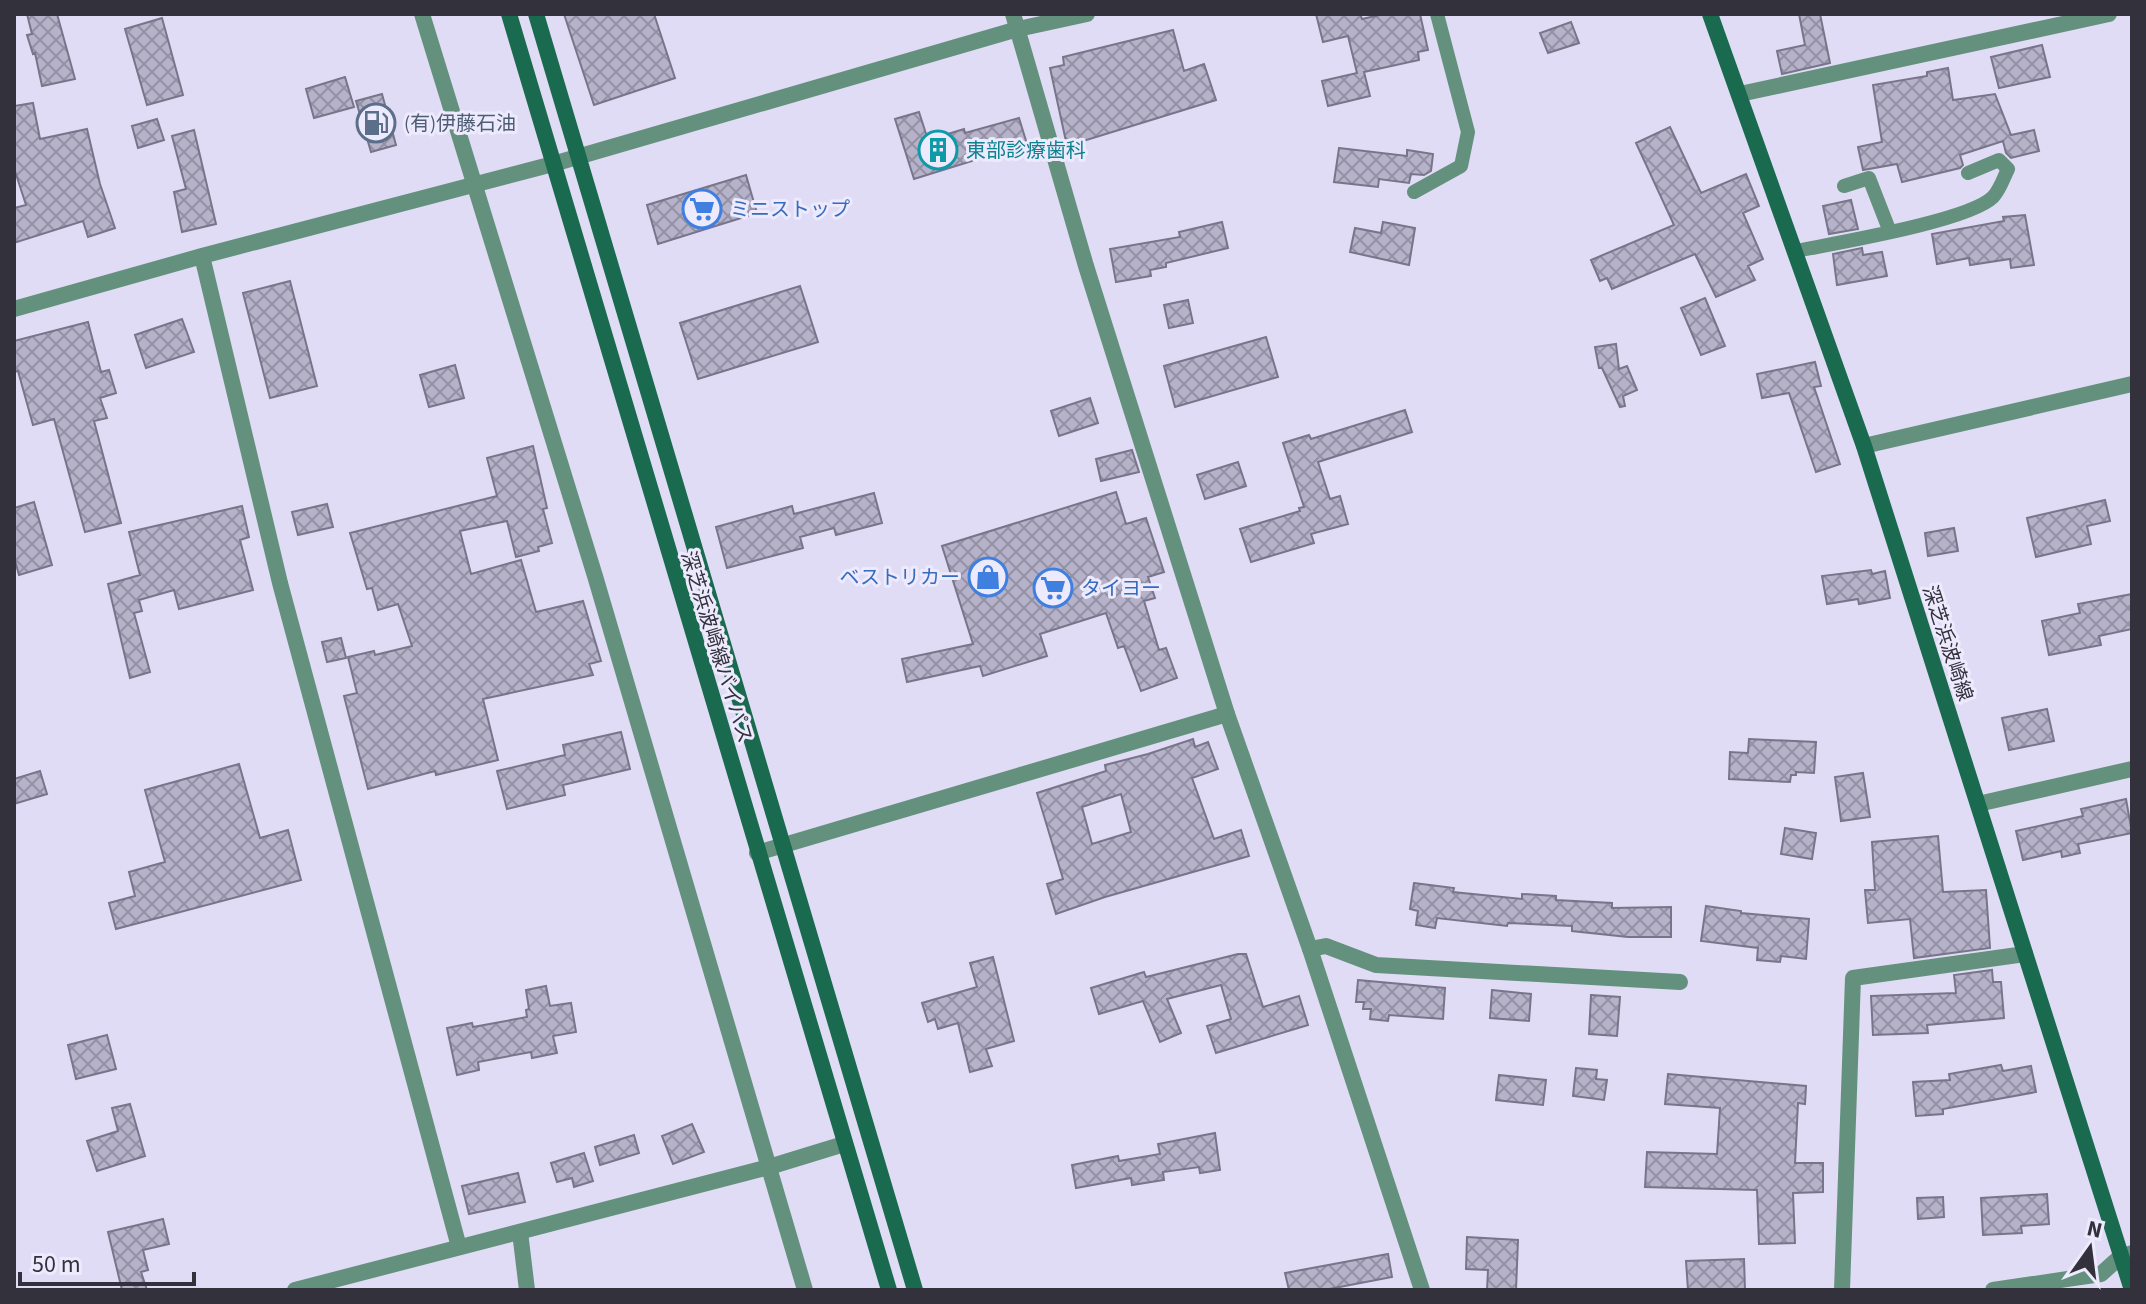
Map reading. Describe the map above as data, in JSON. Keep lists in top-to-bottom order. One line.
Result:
{"streets":{"main road":["深芝浜波崎線","深芝浜波崎線バイパス"]},"places":{"fuel station":["(有)伊藤石油"],"building":["東部診療歯科"],"supermarket":["ミニストップ","タイヨー"],"shop":["ベストリカー"]},"scale_bar":"50 m","north":"top"}
